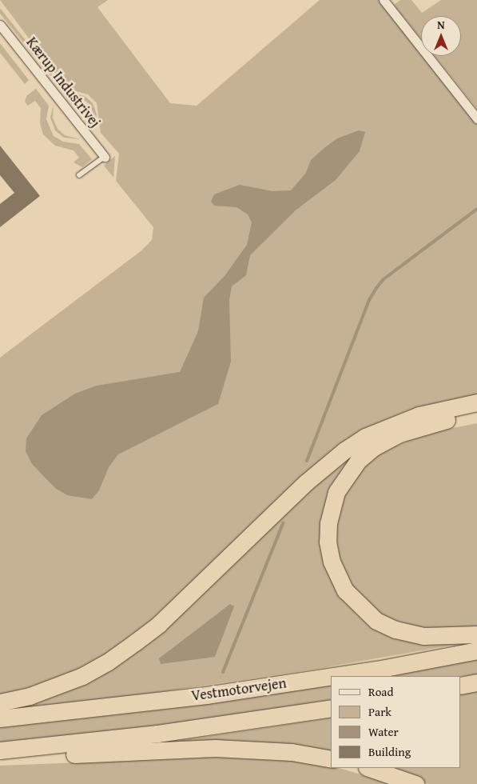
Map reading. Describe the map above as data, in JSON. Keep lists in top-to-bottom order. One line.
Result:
{"streets":{"highway":["Vestmotorvejen"],"street":["Kærup Industrivej"]},"legend":["Road","Park","Water","Building"],"north":"top"}
